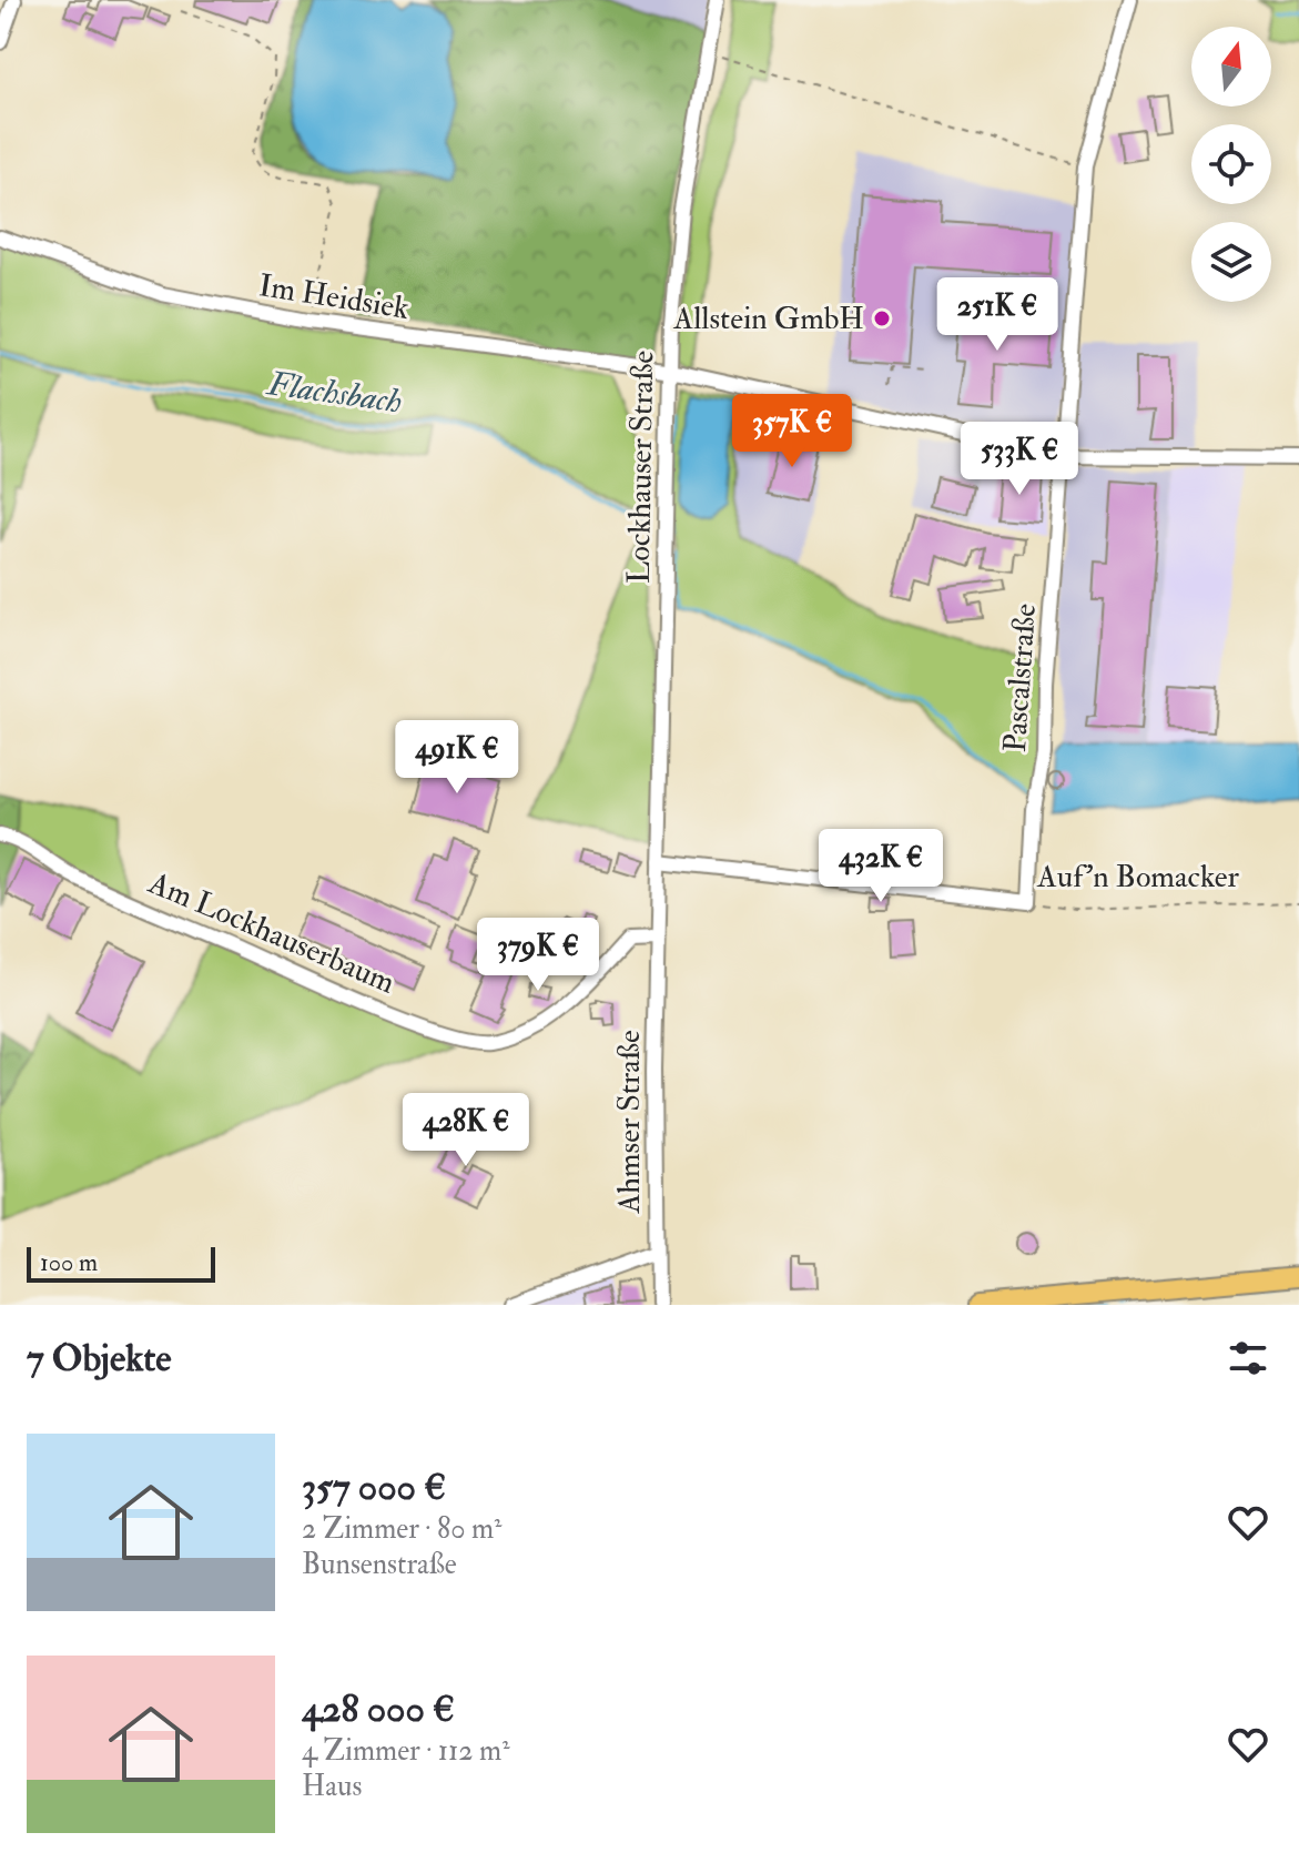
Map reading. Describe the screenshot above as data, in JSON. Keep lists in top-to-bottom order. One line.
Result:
{"streets":{"street":["Im Heidsiek","Lockhauser Straße","Pascalstraße","Auf'n Bomacker","Am Lockhauserbaum","Ahmser Straße"]},"crossings":[["Im Heidsiek","Lockhauser Straße"],["Im Heidsiek","Pascalstraße"],["Lockhauser Straße","Auf'n Bomacker"],["Lockhauser Straße","Am Lockhauserbaum"],["Lockhauser Straße","Ahmser Straße"],["Pascalstraße","Auf'n Bomacker"],["Am Lockhauserbaum","Ahmser Straße"]],"water":["Flachsbach"],"places":["Allstein GmbH"],"scale_bar":"100 m","north":"top","page":{"price":["251K €","357K €","533K €","491K €","432K €","379K €","428K €"],"scale":"100 m","heading":"7 Objekte","list":[{"name":"357 000 €","note":"2 Zimmer · 80 m² · Bunsenstraße"},{"name":"428 000 €","note":"4 Zimmer · 112 m² · Haus"}]}}
